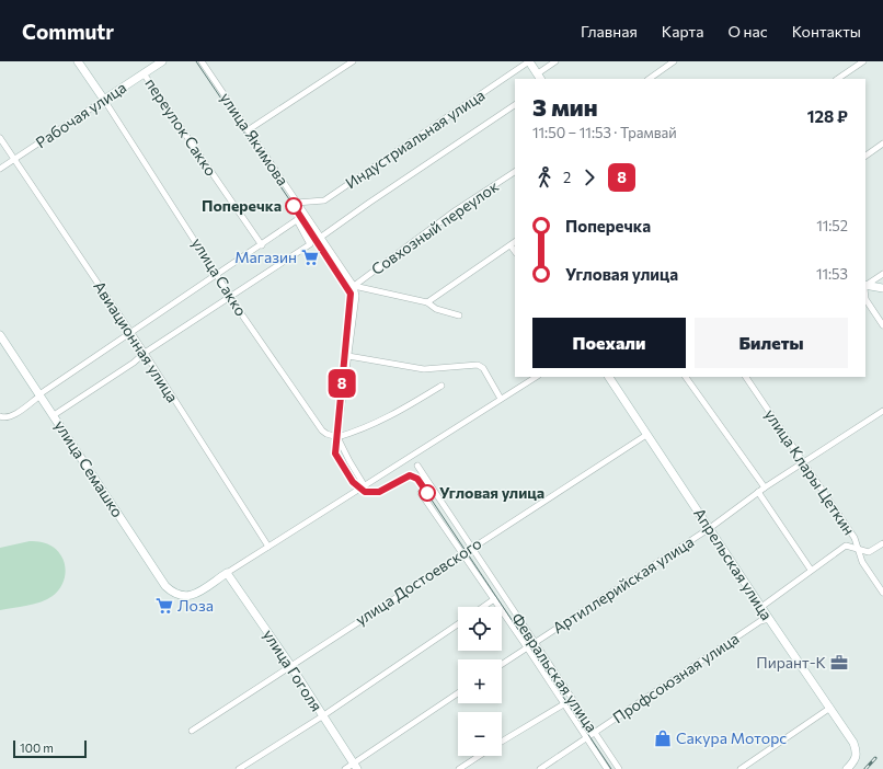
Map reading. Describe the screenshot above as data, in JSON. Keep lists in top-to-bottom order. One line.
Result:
{"streets":{"main road":["Рабочая улица","улица Сакко","улица Семашко","Апрельская улица","улица Гоголя"],"street":["переулок Сакко","улица Якимова","Индустриальная улица","Совхозный переулок","Авиационная улица","улица Клары Цеткин","улица Достоевского","Артиллерийская улица","Февральская улица","Профсоюзная улица"]},"crossings":[["Рабочая улица","переулок Сакко"],["Рабочая улица","улица Сакко"],["Рабочая улица","Авиационная улица"],["улица Якимова","Индустриальная улица"],["улица Якимова","Совхозный переулок"],["улица Семашко","улица Гоголя"],["улица Клары Цеткин","Артиллерийская улица"],["Апрельская улица","улица Достоевского"],["Апрельская улица","Артиллерийская улица"],["Апрельская улица","Профсоюзная улица"],["улица Достоевского","улица Гоголя"],["улица Достоевского","Февральская улица"],["Артиллерийская улица","Февральская улица"],["Февральская улица","Профсоюзная улица"]],"places":{"other":["Поперечка","Угловая улица"],"supermarket":["Магазин","Лоза"],"office":["Пирант-К"],"shop":["Сакура Моторс"]},"lines":["tram line 8"],"scale_bar":"100 m","page":{"header":"Commutr","nav":["Главная","Карта","О нас","Контакты"],"on_map":"8","heading":["3 мин","11:50 – 11:53 · Трамвай","128 ₽"],"legs":["2","8"],"list":[{"name":"Поперечка","value":"11:52"},{"name":"Угловая улица","value":"11:53"}],"buttons":["Поехали","Билеты"],"map_buttons":["+","−"],"scale":"100 m"}}
